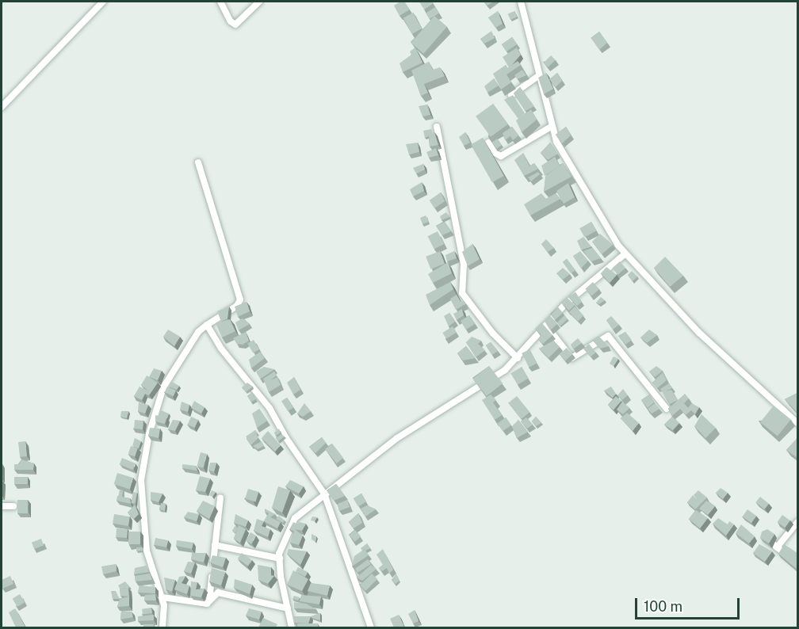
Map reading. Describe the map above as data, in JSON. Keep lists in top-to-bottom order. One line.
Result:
{"scale_bar":"100 m"}
